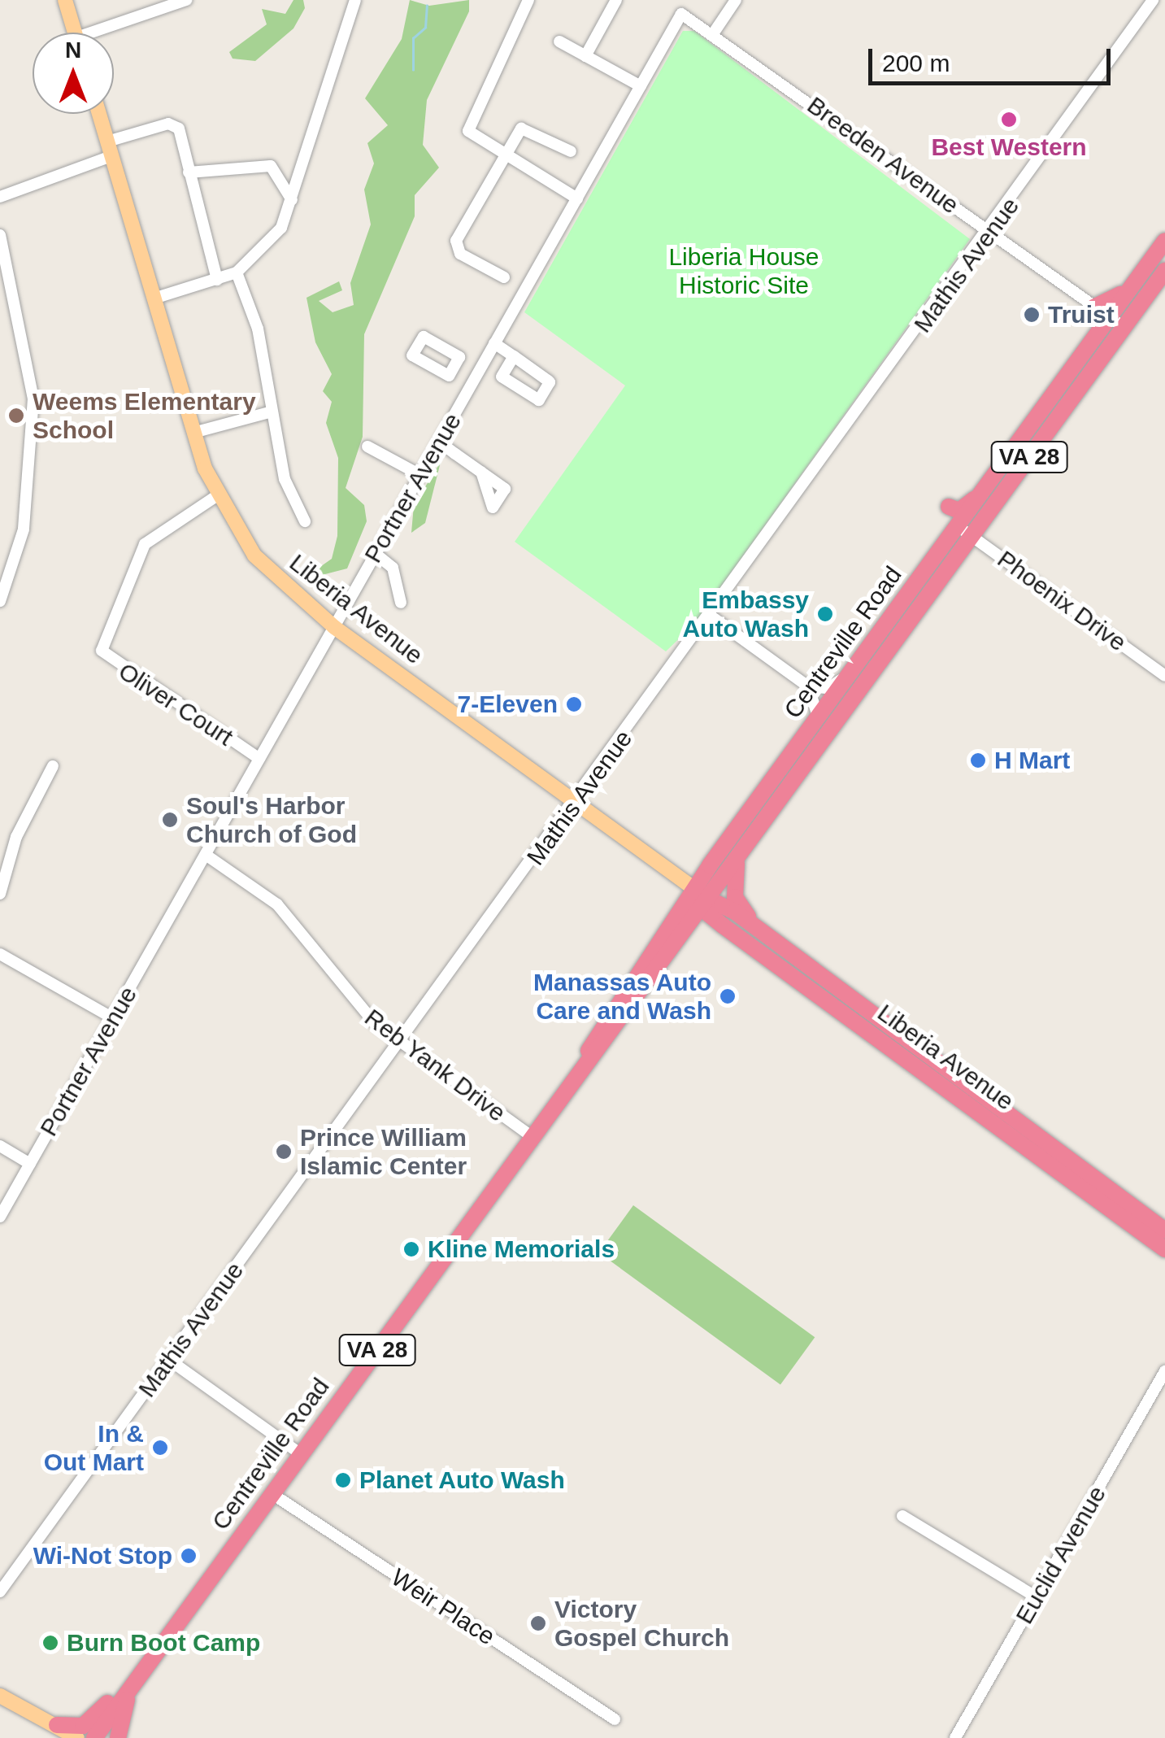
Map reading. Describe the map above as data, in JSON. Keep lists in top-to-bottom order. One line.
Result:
{"streets":{"highway":["VA 28","Liberia Avenue","Centreville Road"],"street":["Breeden Avenue","Mathis Avenue","Portner Avenue","Phoenix Drive","Oliver Court","Reb Yank Drive","Euclid Avenue","Weir Place"]},"crossings":[["Breeden Avenue","Mathis Avenue"],["Breeden Avenue","Portner Avenue"],["Breeden Avenue","Centreville Road"],["Mathis Avenue","Liberia Avenue"],["Mathis Avenue","Reb Yank Drive"],["Portner Avenue","Liberia Avenue"],["Portner Avenue","Oliver Court"],["Portner Avenue","Reb Yank Drive"],["Phoenix Drive","Centreville Road"],["Liberia Avenue","Centreville Road"],["Liberia Avenue","Oliver Court"],["Centreville Road","Reb Yank Drive"],["Centreville Road","Weir Place"]],"parks":["Liberia House Historic Site"],"places":["Best Western","Truist","Weems Elementary School","Embassy Auto Wash","7-Eleven","H Mart","Soul's Harbor Church of God","Manassas Auto Care and Wash","Prince William Islamic Center","Kline Memorials","In & Out Mart","Planet Auto Wash","Wi-Not Stop","Victory Gospel Church","Burn Boot Camp"],"scale_bar":"200 m","north":"top"}
